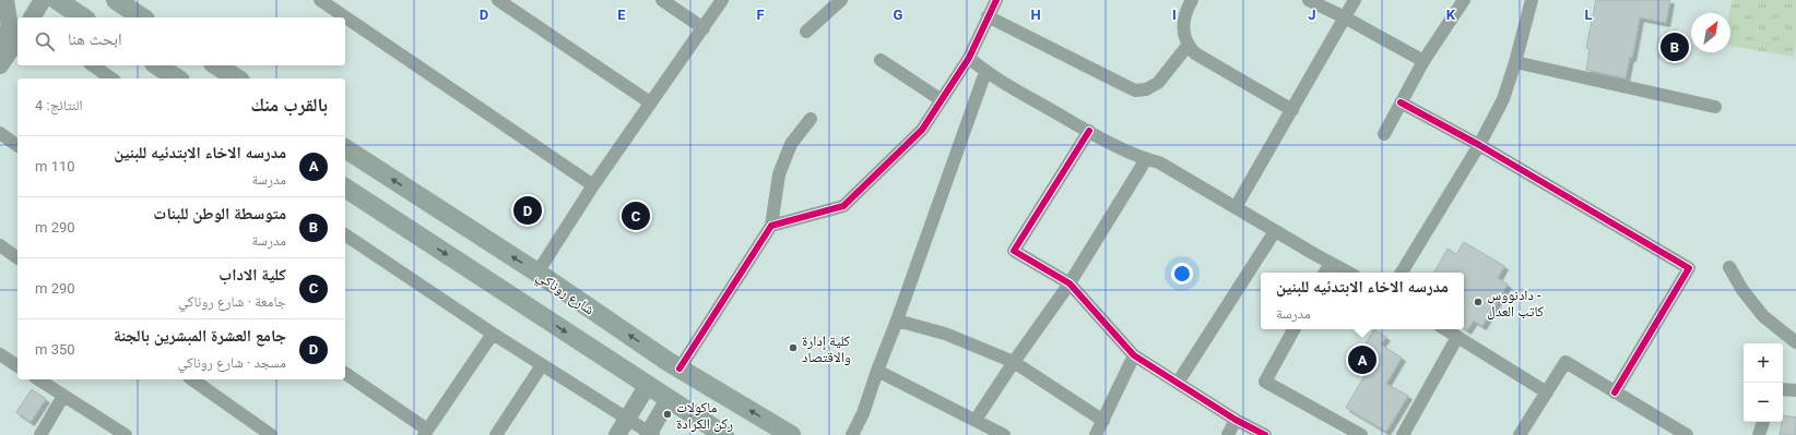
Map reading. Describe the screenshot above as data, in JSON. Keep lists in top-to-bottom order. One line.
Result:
{"streets":{"main road":["شارع روناكي"]},"places":["دادنووس - کاتب العدل","كلية إدارة والاقتصاد","ماكولات ركن الكرادة"],"north":"top right","page":{"search":"ابحث هنا","pins":["B","D","C","A"],"heading":["بالقرب منك","النتائج: 4"],"list":[{"mark":"A","name":"مدرسه الاخاء الابتدئيه للبنين","note":"مدرسة","value":"110 m"},{"mark":"B","name":"متوسطة الوطن للبنات","note":"مدرسة","value":"290 m"},{"mark":"C","name":"كلية الاداب","note":"جامعة · شارع روناكي","value":"290 m"},{"mark":"D","name":"جامع العشرة المبشرين بالجنة","note":"مسجد · شارع روناكي","value":"350 m"}],"popup":["مدرسه الاخاء الابتدئيه للبنين","مدرسة"],"map_buttons":["+","−"]},"grid":{"columns":["D","E","F","G","H","I","J","K","L"]}}
